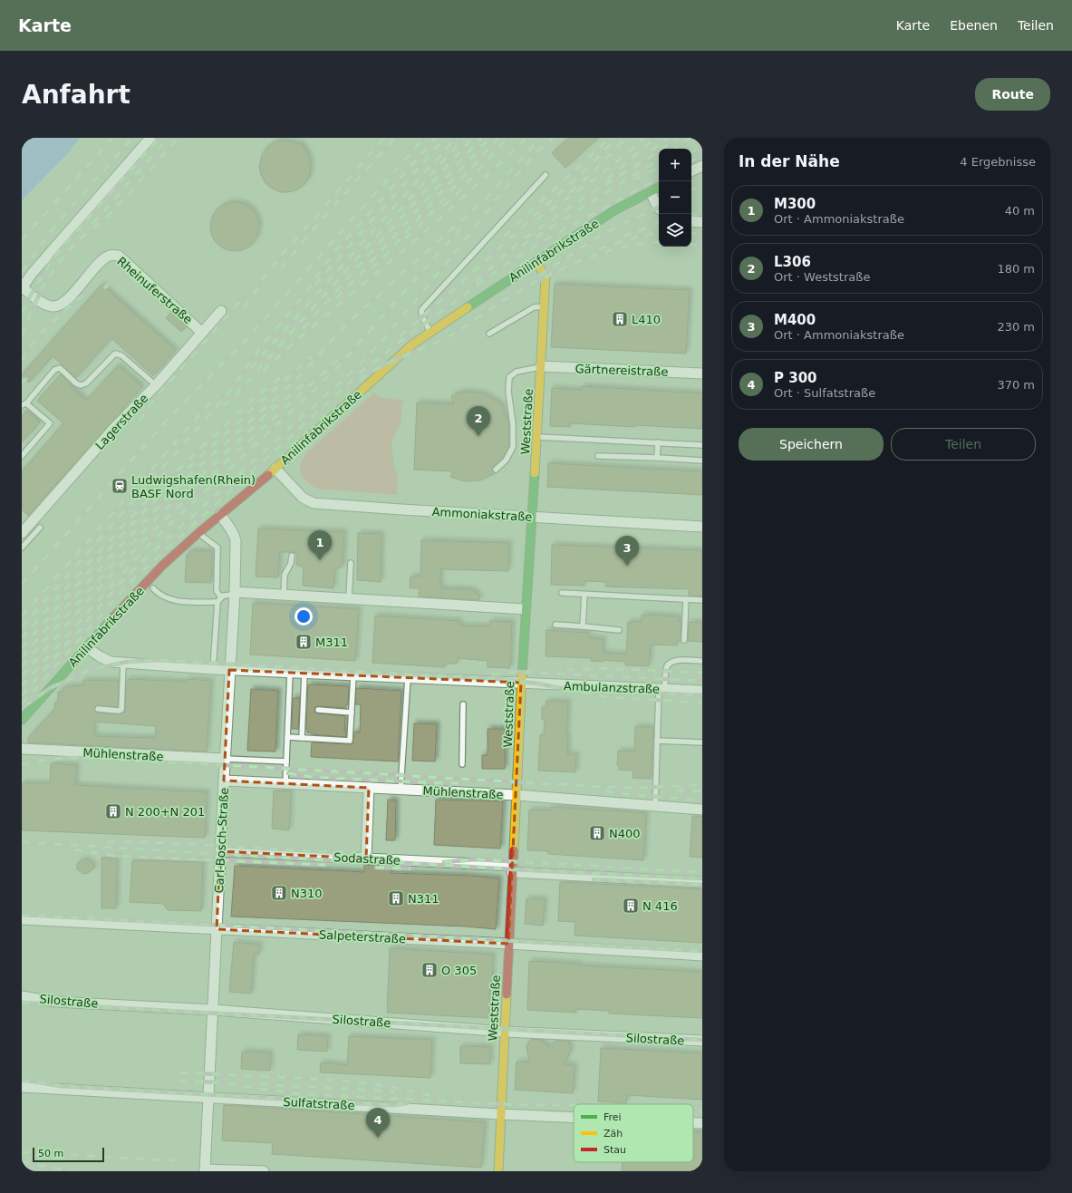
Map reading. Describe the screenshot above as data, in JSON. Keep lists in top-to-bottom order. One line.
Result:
{"streets":{"street":["Anilinfabrikstraße","Rheinuferstraße","Gärtnereistraße","Lagerstraße","Weststraße","Ammoniakstraße","Ambulanzstraße","Mühlenstraße","Carl-Bosch-Straße","Sodastraße","Salpeterstraße","Silostraße","Sulfatstraße"]},"crossings":[["Anilinfabrikstraße","Weststraße"],["Anilinfabrikstraße","Ammoniakstraße"],["Anilinfabrikstraße","Ambulanzstraße"],["Anilinfabrikstraße","Carl-Bosch-Straße"],["Rheinuferstraße","Lagerstraße"],["Gärtnereistraße","Weststraße"],["Weststraße","Ammoniakstraße"],["Weststraße","Ambulanzstraße"],["Weststraße","Mühlenstraße"],["Weststraße","Sodastraße"],["Weststraße","Salpeterstraße"],["Weststraße","Silostraße"],["Weststraße","Sulfatstraße"],["Ambulanzstraße","Carl-Bosch-Straße"],["Mühlenstraße","Carl-Bosch-Straße"],["Carl-Bosch-Straße","Sodastraße"],["Carl-Bosch-Straße","Salpeterstraße"],["Carl-Bosch-Straße","Silostraße"],["Carl-Bosch-Straße","Sulfatstraße"]],"places":{"building":["L410","M311","N 200+N 201","N400","N310","N311","N 416","O 305"],"station":["Ludwigshafen(Rhein) BASF Nord"]},"legend":["Frei","Zäh","Stau"],"scale_bar":"50 m","page":{"header":"Karte","nav":["Karte","Ebenen","Teilen"],"buttons":["Route",["Speichern","Teilen"]],"title":"Anfahrt","heading":["In der Nähe","4 Ergebnisse"],"map_buttons":["+","−"],"list":[{"mark":"1","name":"M300","note":"Ort · Ammoniakstraße","value":"40 m"},{"mark":"2","name":"L306","note":"Ort · Weststraße","value":"180 m"},{"mark":"3","name":"M400","note":"Ort · Ammoniakstraße","value":"230 m"},{"mark":"4","name":"P 300","note":"Ort · Sulfatstraße","value":"370 m"}],"pins":["2","1","3","4"],"scale":"50 m"}}
